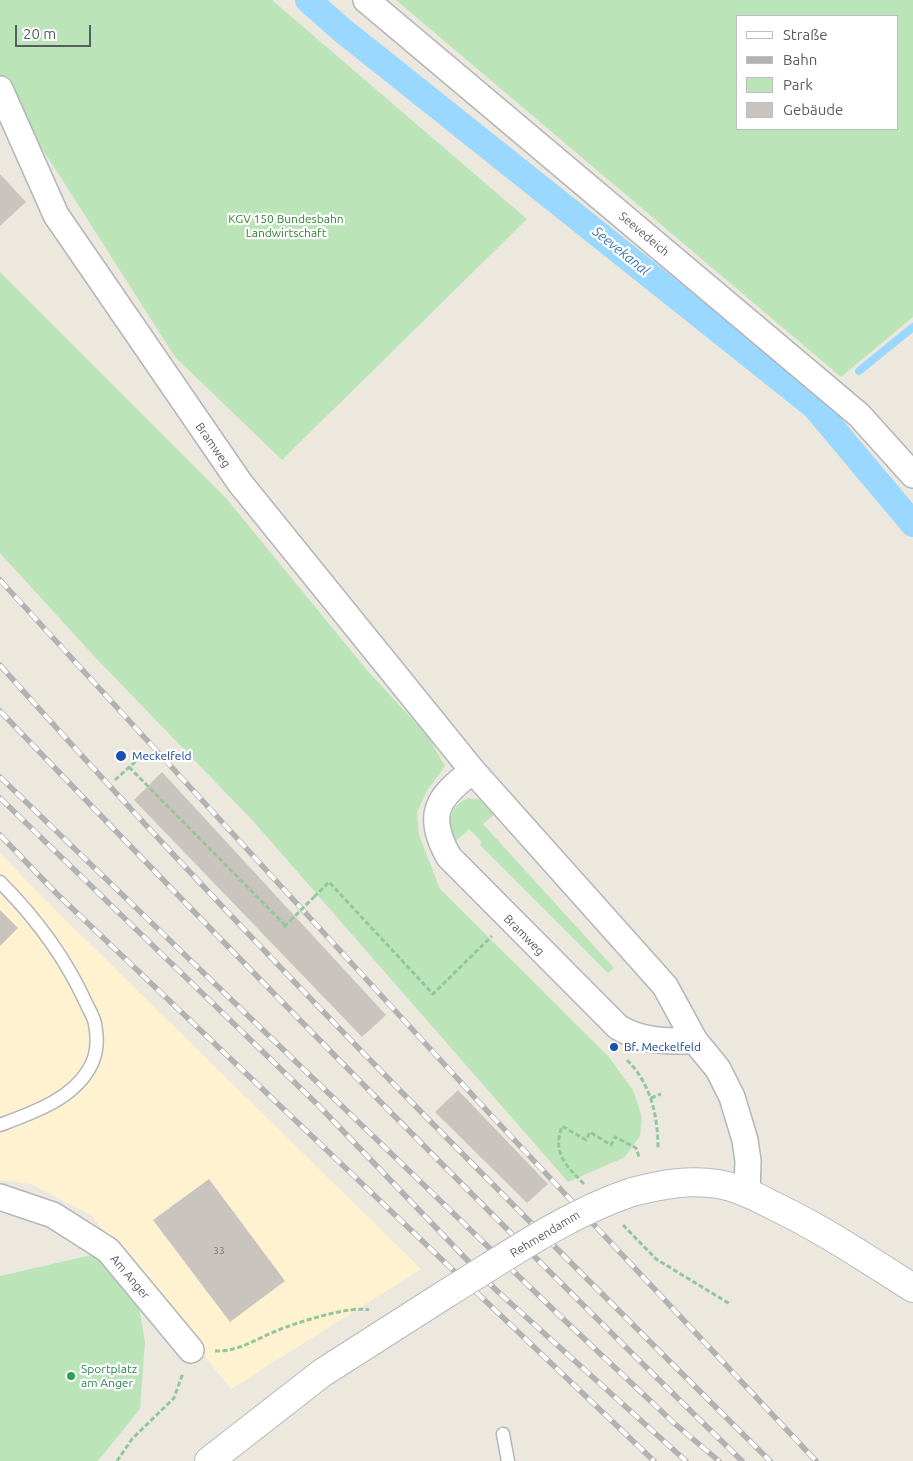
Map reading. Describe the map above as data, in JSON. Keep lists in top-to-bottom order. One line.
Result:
{"streets":{"street":["Seevedeich","Bramweg","Rehmendamm","Am Anger"]},"crossings":[["Bramweg","Rehmendamm"]],"water":["Seevekanal"],"parks":["KGV 150 Bundesbahn Landwirtschaft"],"places":["Meckelfeld","Bf. Meckelfeld","Sportplatz am Anger"],"house_numbers":["33"],"legend":["Straße","Bahn","Park","Gebäude"],"scale_bar":"20 m"}
